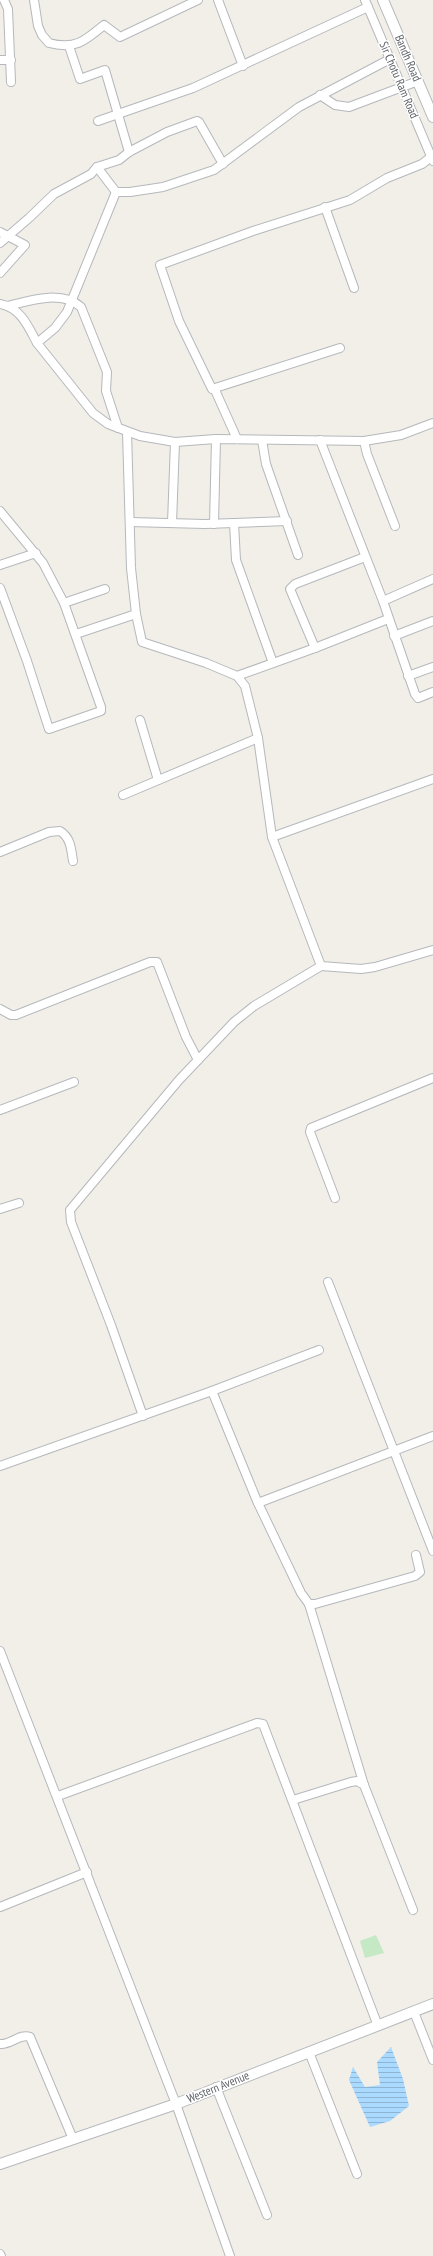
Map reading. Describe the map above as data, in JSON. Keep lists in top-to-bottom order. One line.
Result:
{"streets":{"street":["Bandh Road","Sir Chotu Ram Road","Western Avenue"]}}
